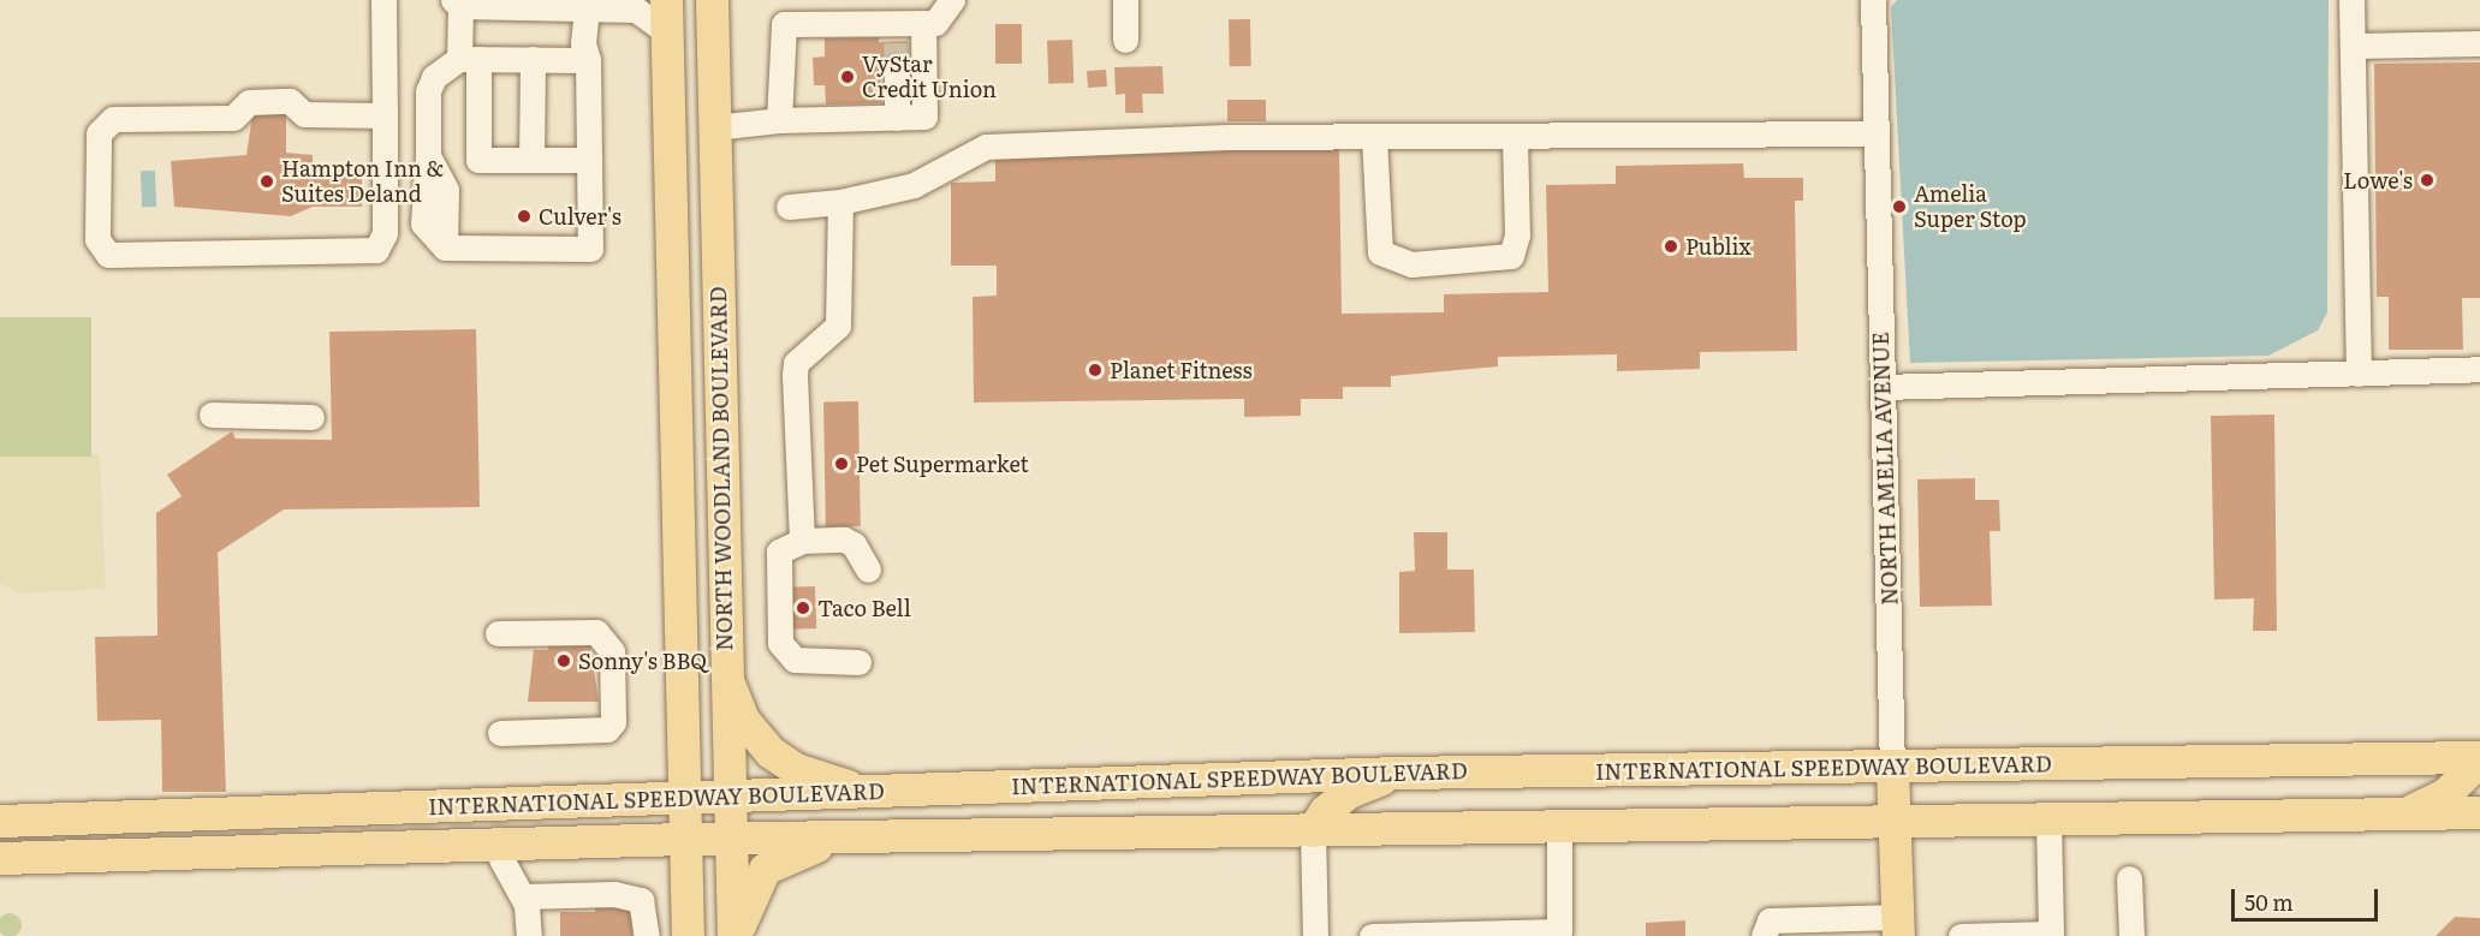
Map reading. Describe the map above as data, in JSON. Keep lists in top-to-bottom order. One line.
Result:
{"streets":{"main road":["NORTH WOODLAND BOULEVARD","NORTH AMELIA AVENUE","INTERNATIONAL SPEEDWAY BOULEVARD"]},"crossings":[["NORTH WOODLAND BOULEVARD","INTERNATIONAL SPEEDWAY BOULEVARD"],["NORTH AMELIA AVENUE","INTERNATIONAL SPEEDWAY BOULEVARD"]],"places":["VyStar Credit Union","Lowe's","Hampton Inn & Suites Deland","Amelia Super Stop","Culver's","Publix","Planet Fitness","Pet Supermarket","Taco Bell","Sonny's BBQ"],"scale_bar":"50 m"}
